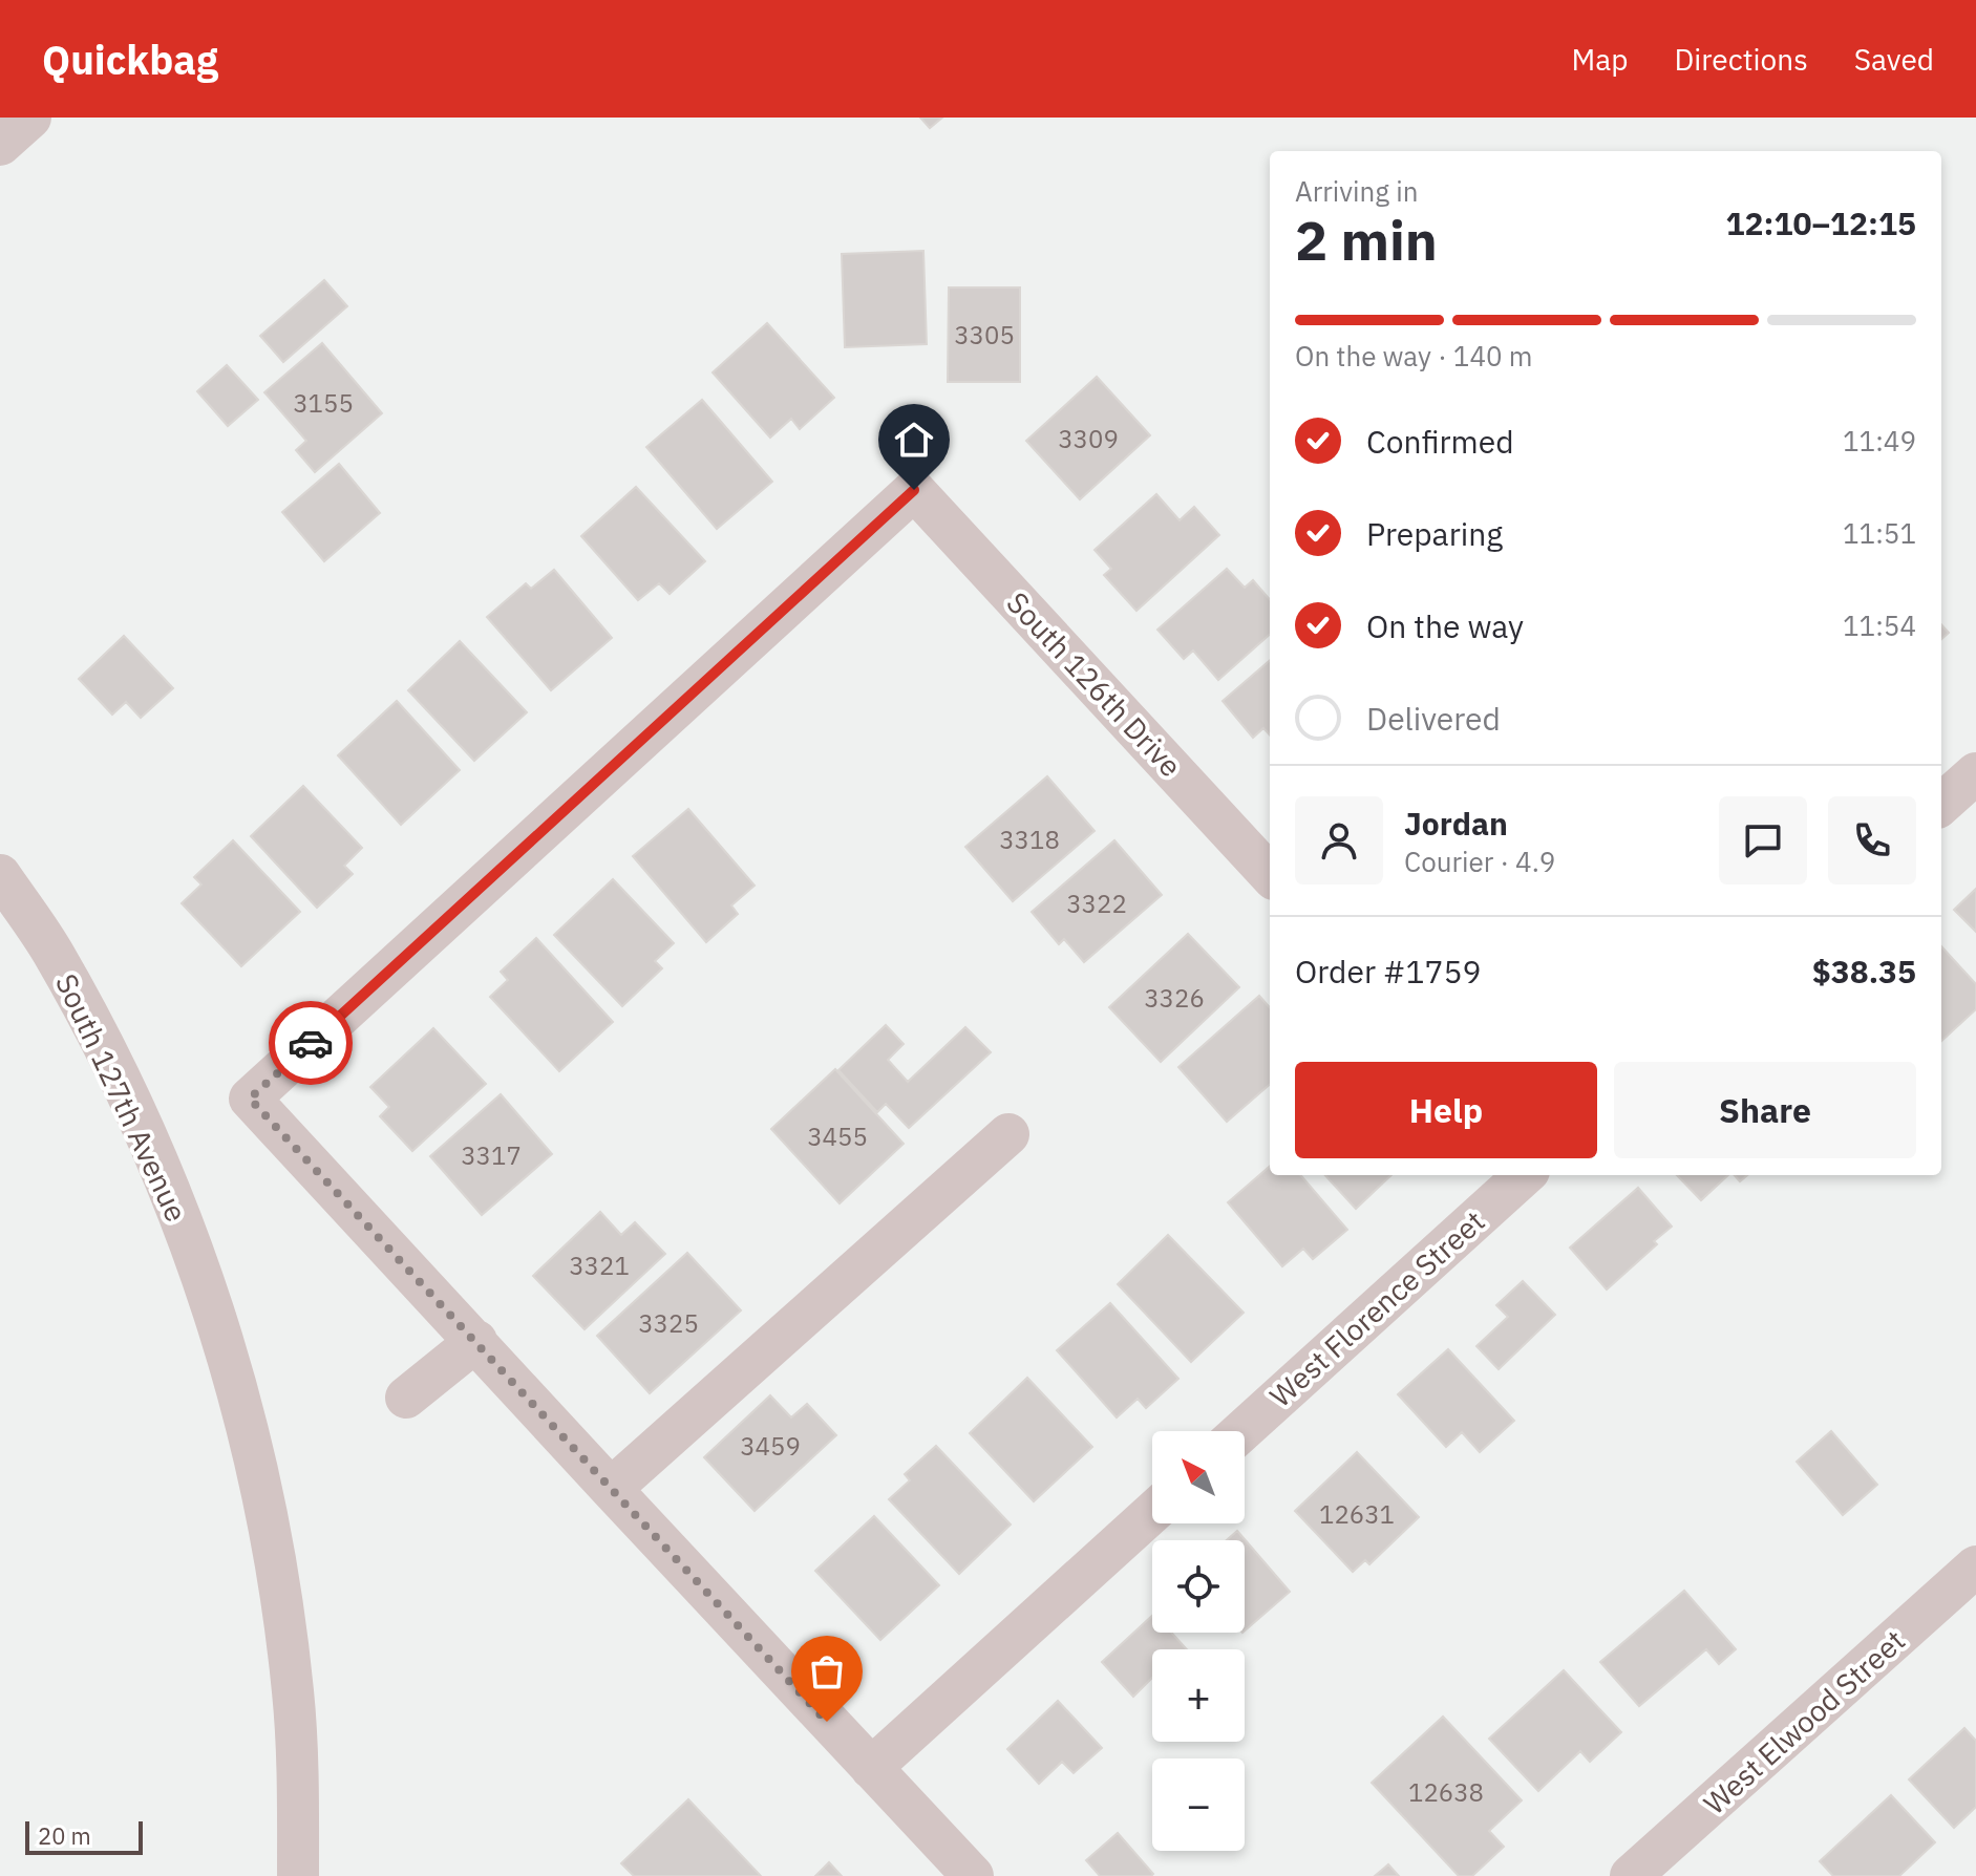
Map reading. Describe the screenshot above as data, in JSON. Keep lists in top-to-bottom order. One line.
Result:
{"streets":{"street":["South 126th Drive","South 127th Avenue","West Florence Street","West Elwood Street"]},"house_numbers":["3305","3155","3309","3318","3322","3326","3455","3317","3321","3325","3459","12631","12638"],"scale_bar":"20 m","north":"top left","page":{"header":"Quickbag","nav":["Map","Directions","Saved"],"heading":["2 min","Arriving in","12:10–12:15"],"panel":["Jordan","Courier · 4.9","Order #1759","$38.35"],"bar":"On the way · 140 m","list":[["Confirmed","11:49"],["Preparing","11:51"],["On the way","11:54"],"Delivered"],"buttons":["Help","Share"],"map_buttons":["+","−"],"scale":"20 m"}}
